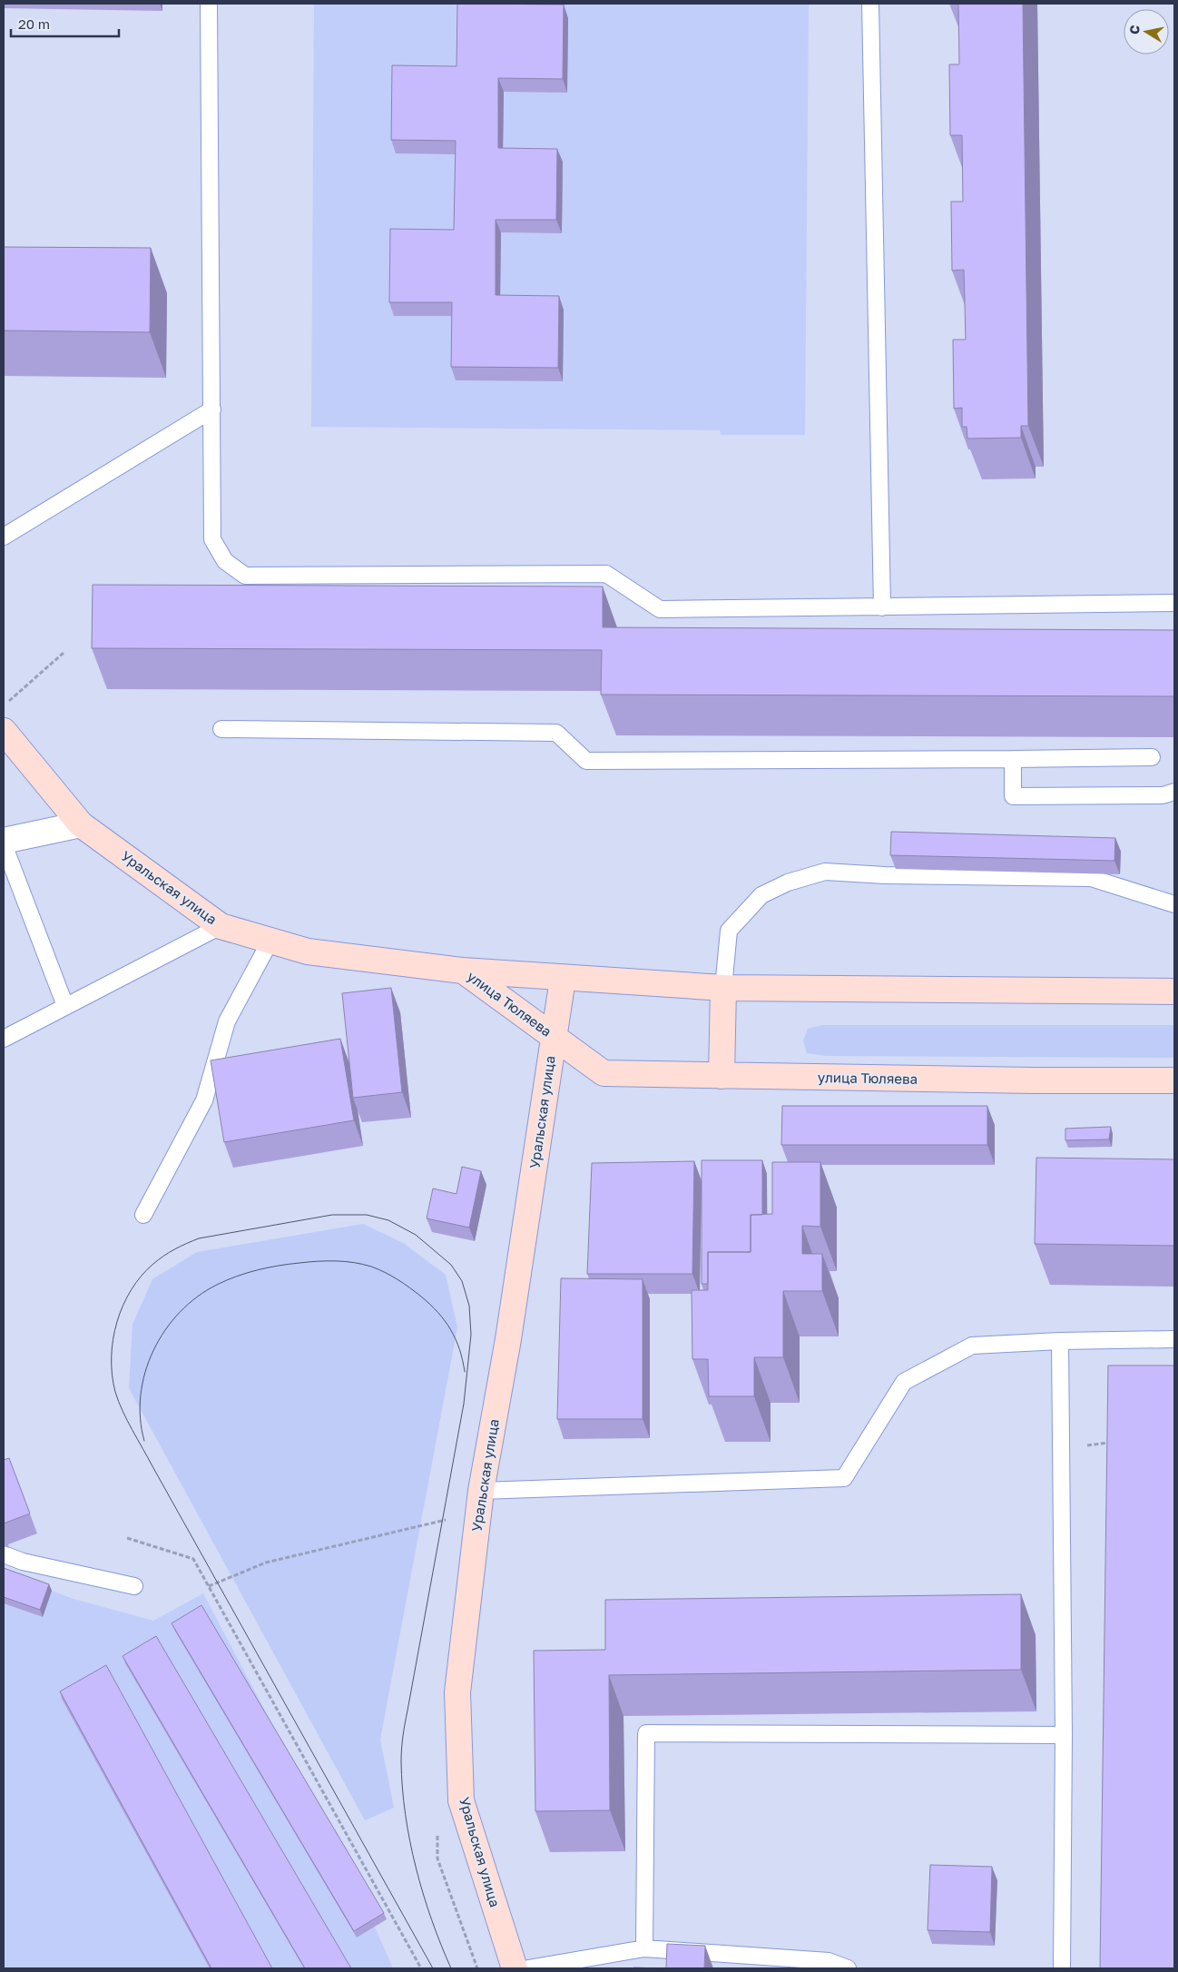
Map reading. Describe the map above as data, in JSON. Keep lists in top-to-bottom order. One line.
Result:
{"streets":{"main road":["Уральская улица","улица Тюляева"]},"crossings":[["Уральская улица","улица Тюляева"]],"scale_bar":"20 m","north":"left"}
